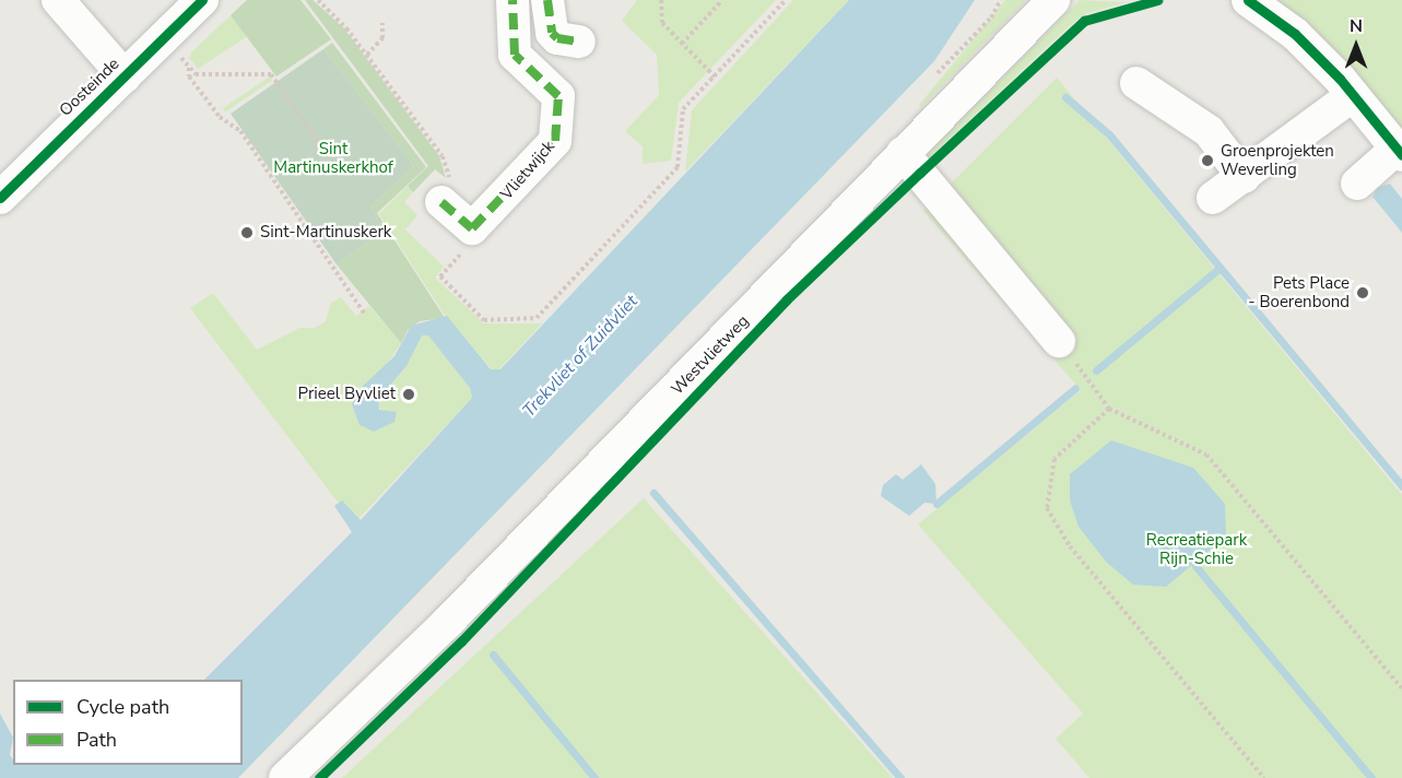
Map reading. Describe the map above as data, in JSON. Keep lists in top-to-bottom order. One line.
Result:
{"streets":{"street":["Oosteinde","Vlietwijck","Westvlietweg"]},"water":["Trekvliet of Zuidvliet"],"parks":["Sint Martinuskerkhof","Recreatiepark Rijn-Schie"],"places":["Groenprojekten Weverling","Sint-Martinuskerk","Pets Place - Boerenbond","Prieel Byvliet"],"legend":["Cycle path","Path"],"north":"top"}
